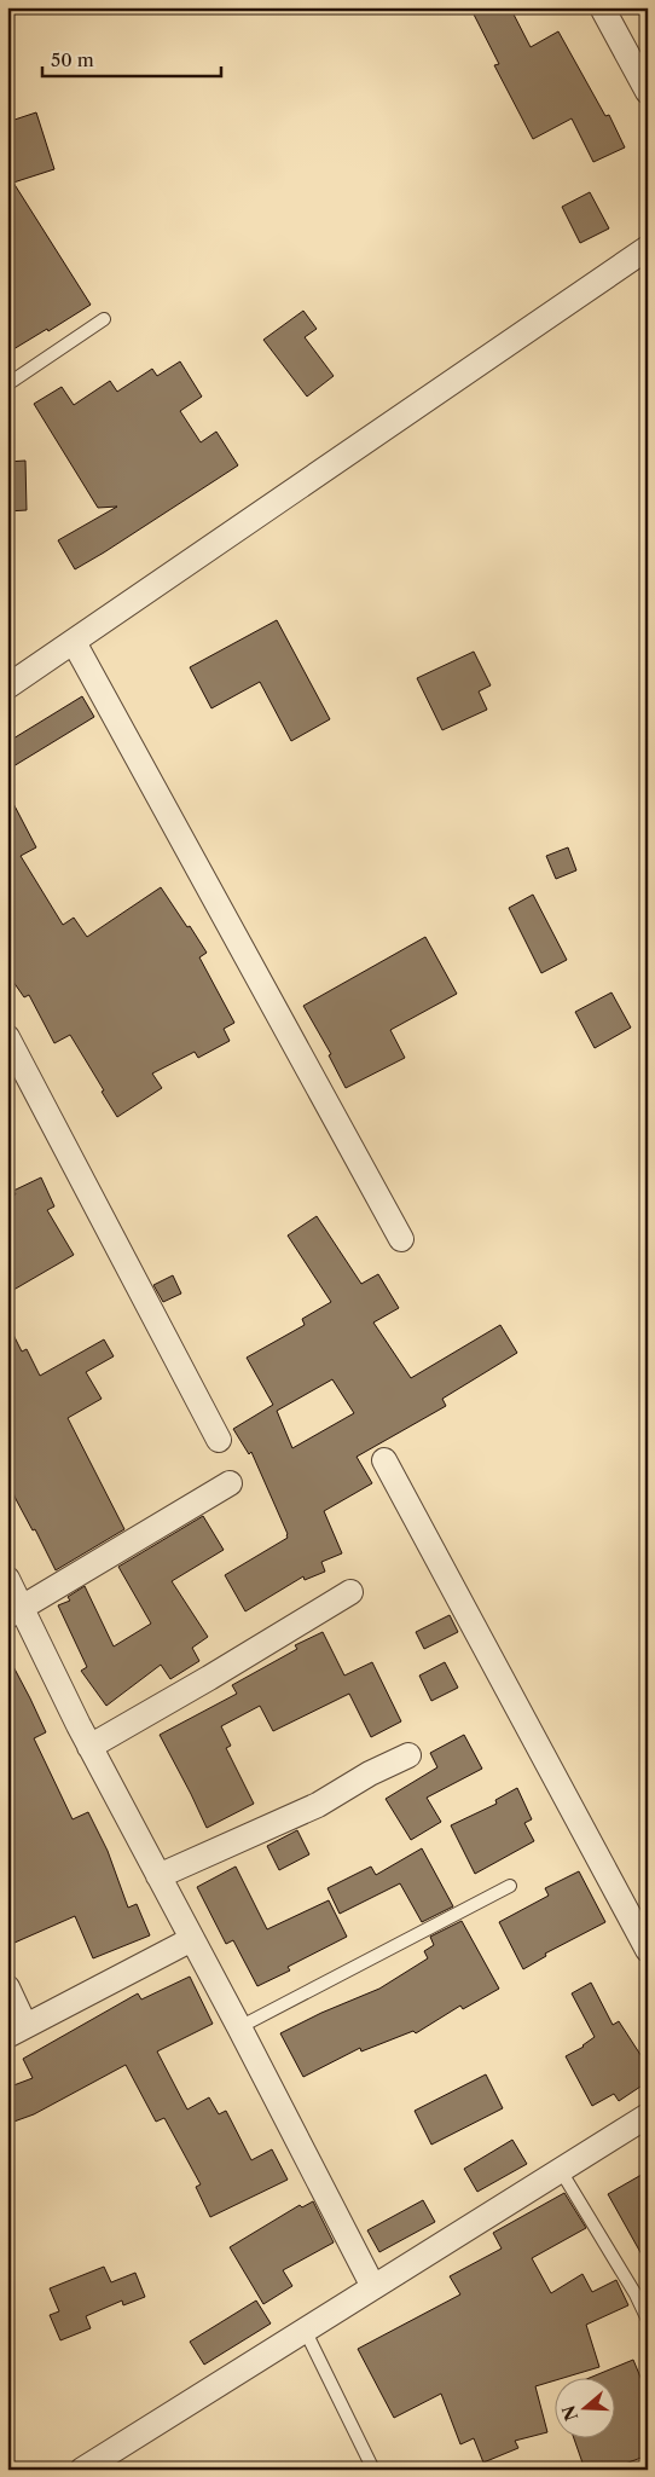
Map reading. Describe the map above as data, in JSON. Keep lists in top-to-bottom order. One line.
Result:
{"scale_bar":"50 m","north":"left"}
